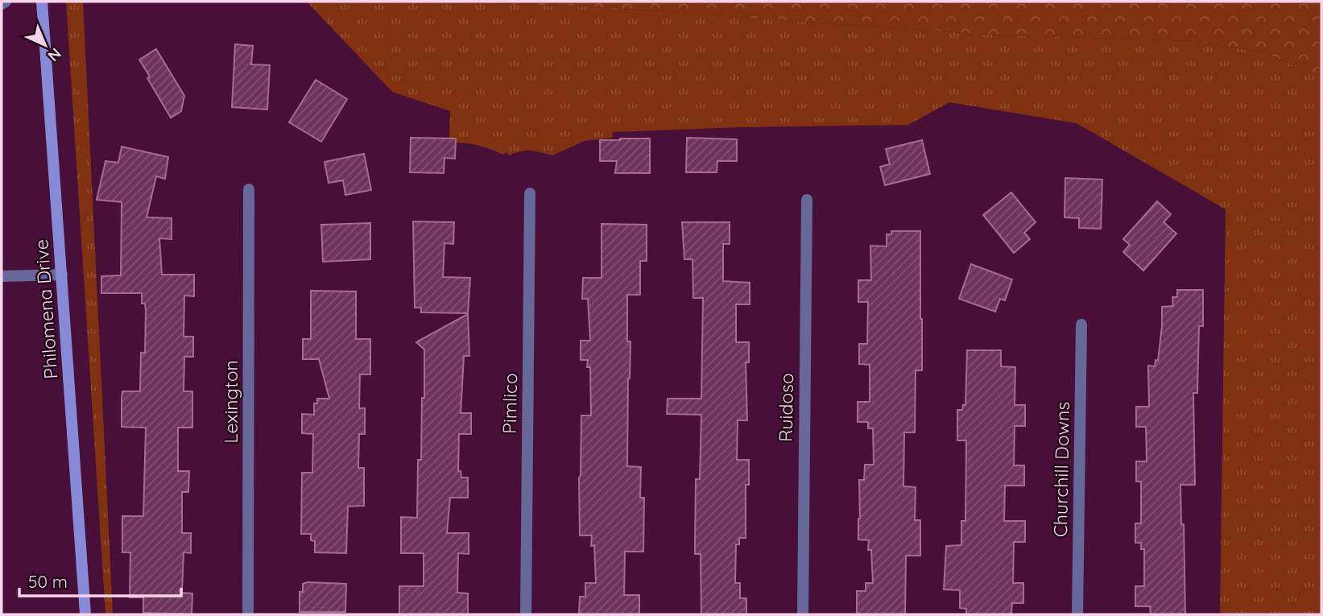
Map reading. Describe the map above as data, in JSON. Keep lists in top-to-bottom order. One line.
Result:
{"streets":{"street":["Philomena Drive","Lexington","Pimlico","Ruidoso","Churchill Downs"]},"scale_bar":"50 m","north":"bottom right"}
